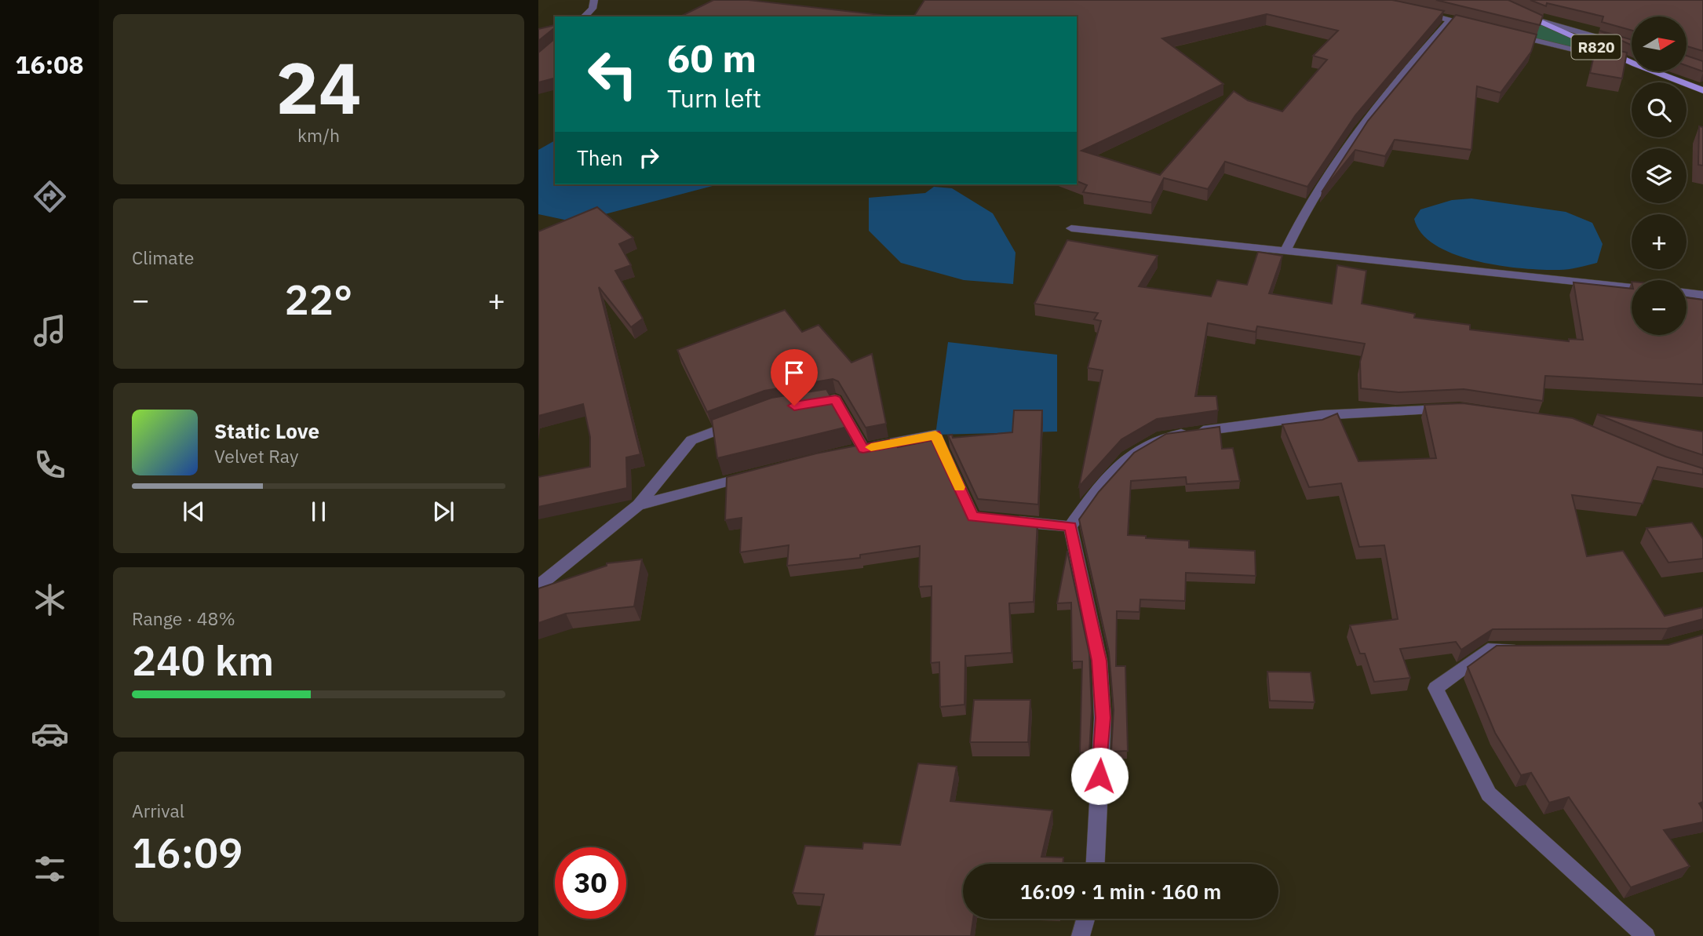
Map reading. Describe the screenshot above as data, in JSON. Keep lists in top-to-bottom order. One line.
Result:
{"streets":{"main road":["R820"]},"north":"right","page":{"tabs":"16:08","tile":[["24","km/h"],"Climate",["Range · 48%","240 km"],["Arrival","16:09"]],"map_buttons":["+","−"],"turn":["60 m","Turn left"],"then":"Then","heat":["−","22°","+"],"song":["Static Love","Velvet Ray"],"limit":"30","trip":"16:09 · 1 min · 160 m"}}
